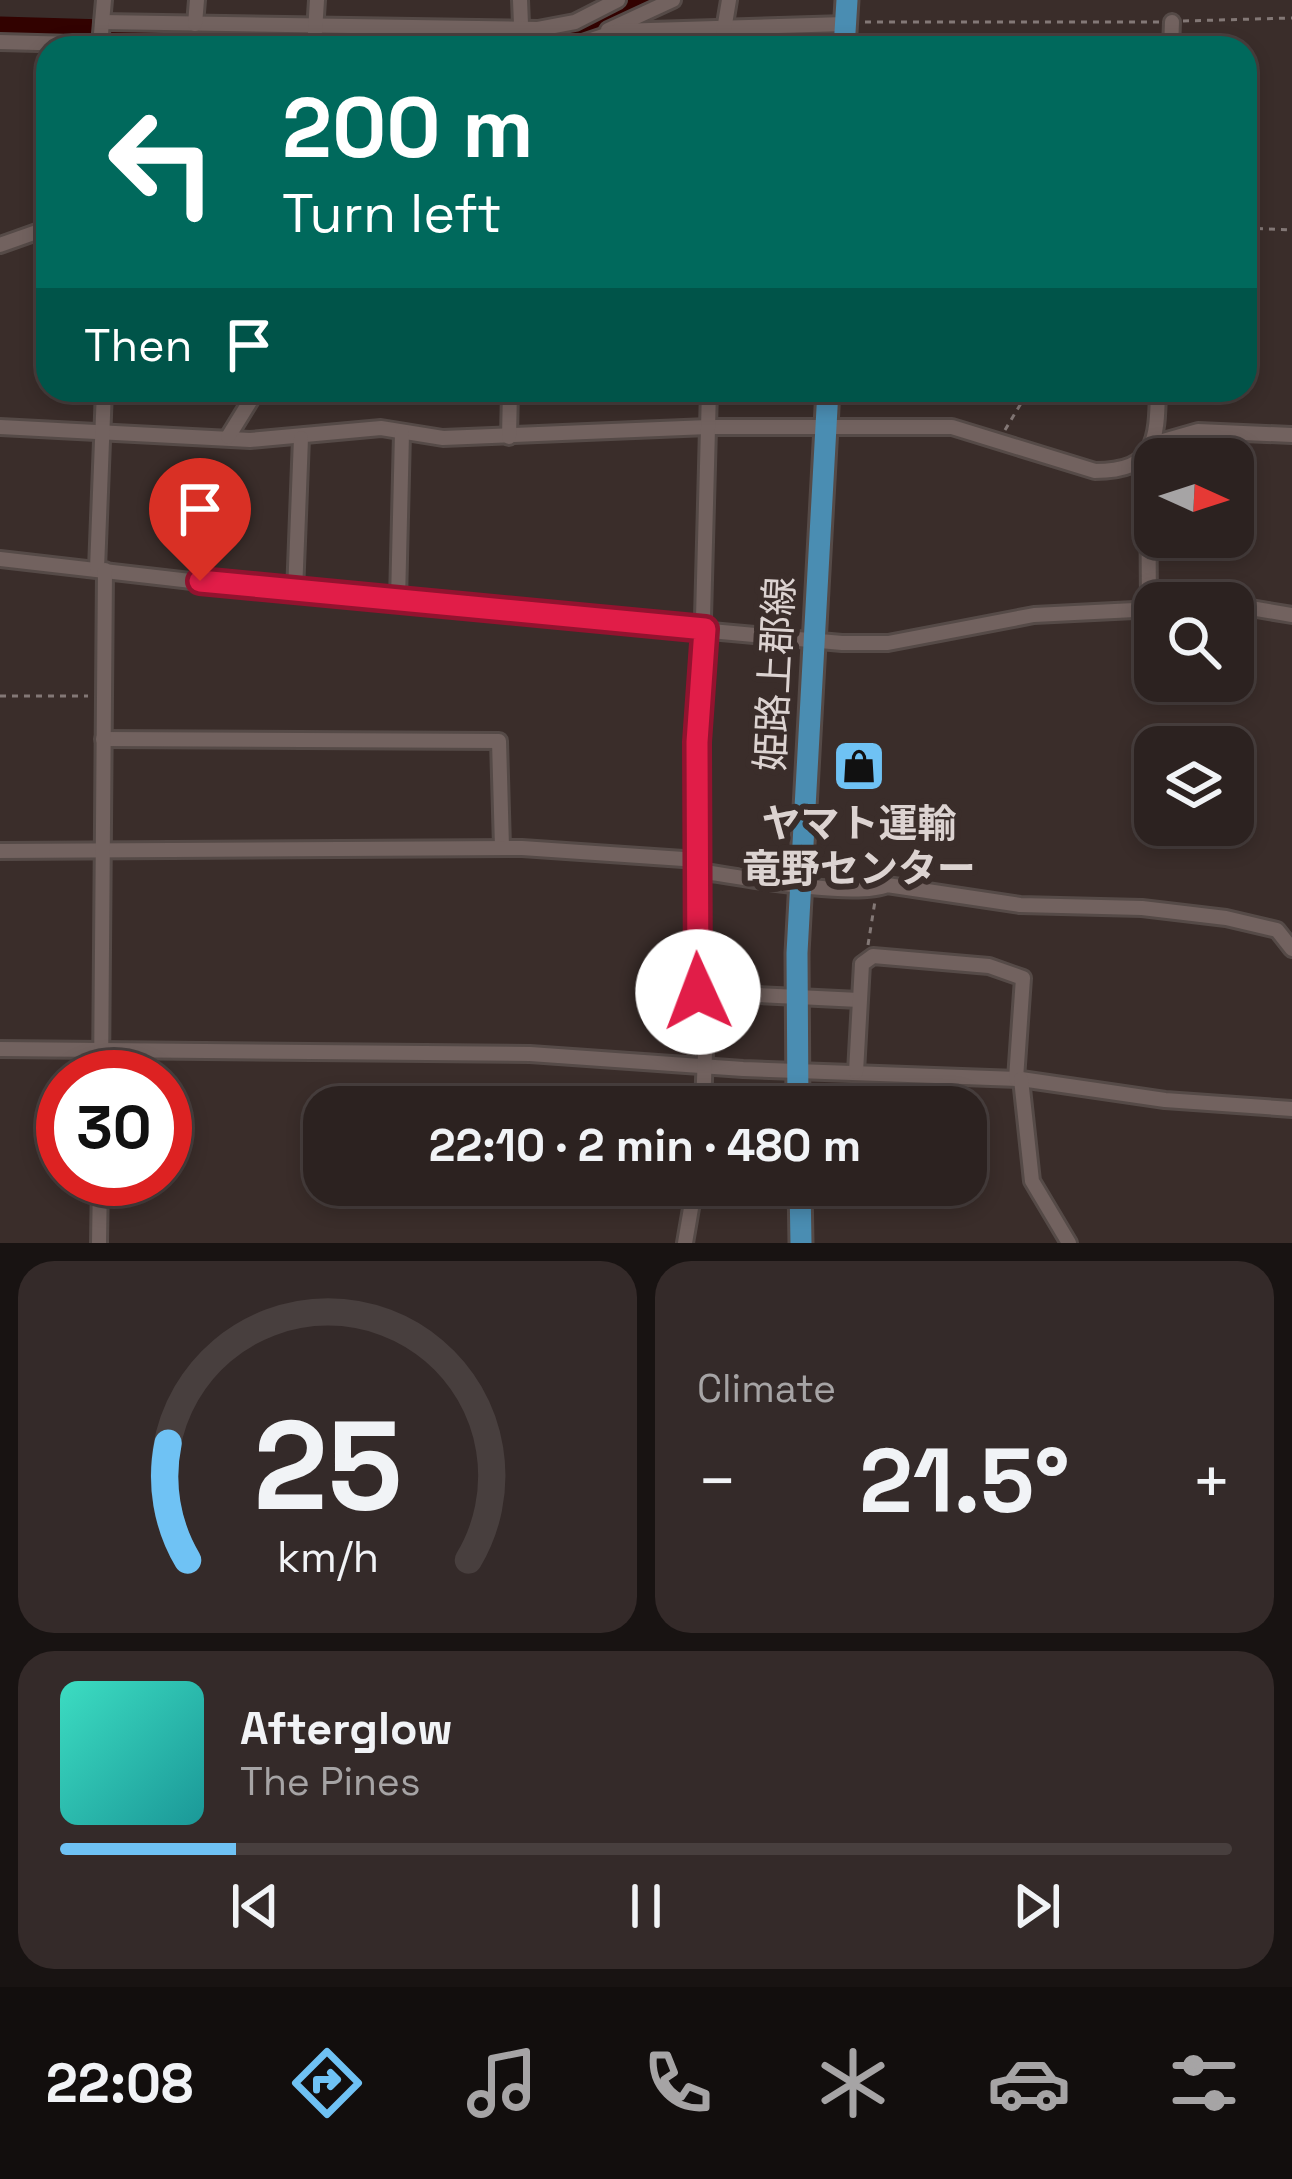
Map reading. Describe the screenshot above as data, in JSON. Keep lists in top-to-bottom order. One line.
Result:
{"streets":{"main road":["姫路上郡線"]},"places":{"shop":["ヤマト運輸 竜野センター"]},"north":"right","page":{"turn":["200 m","Turn left"],"then":"Then","limit":"30","trip":"22:10 · 2 min · 480 m","tile":"Climate","heat":["−","21.5°","+"],"song":["Afterglow","The Pines"],"tabs":"22:08","gauge":["25","km/h"]}}
